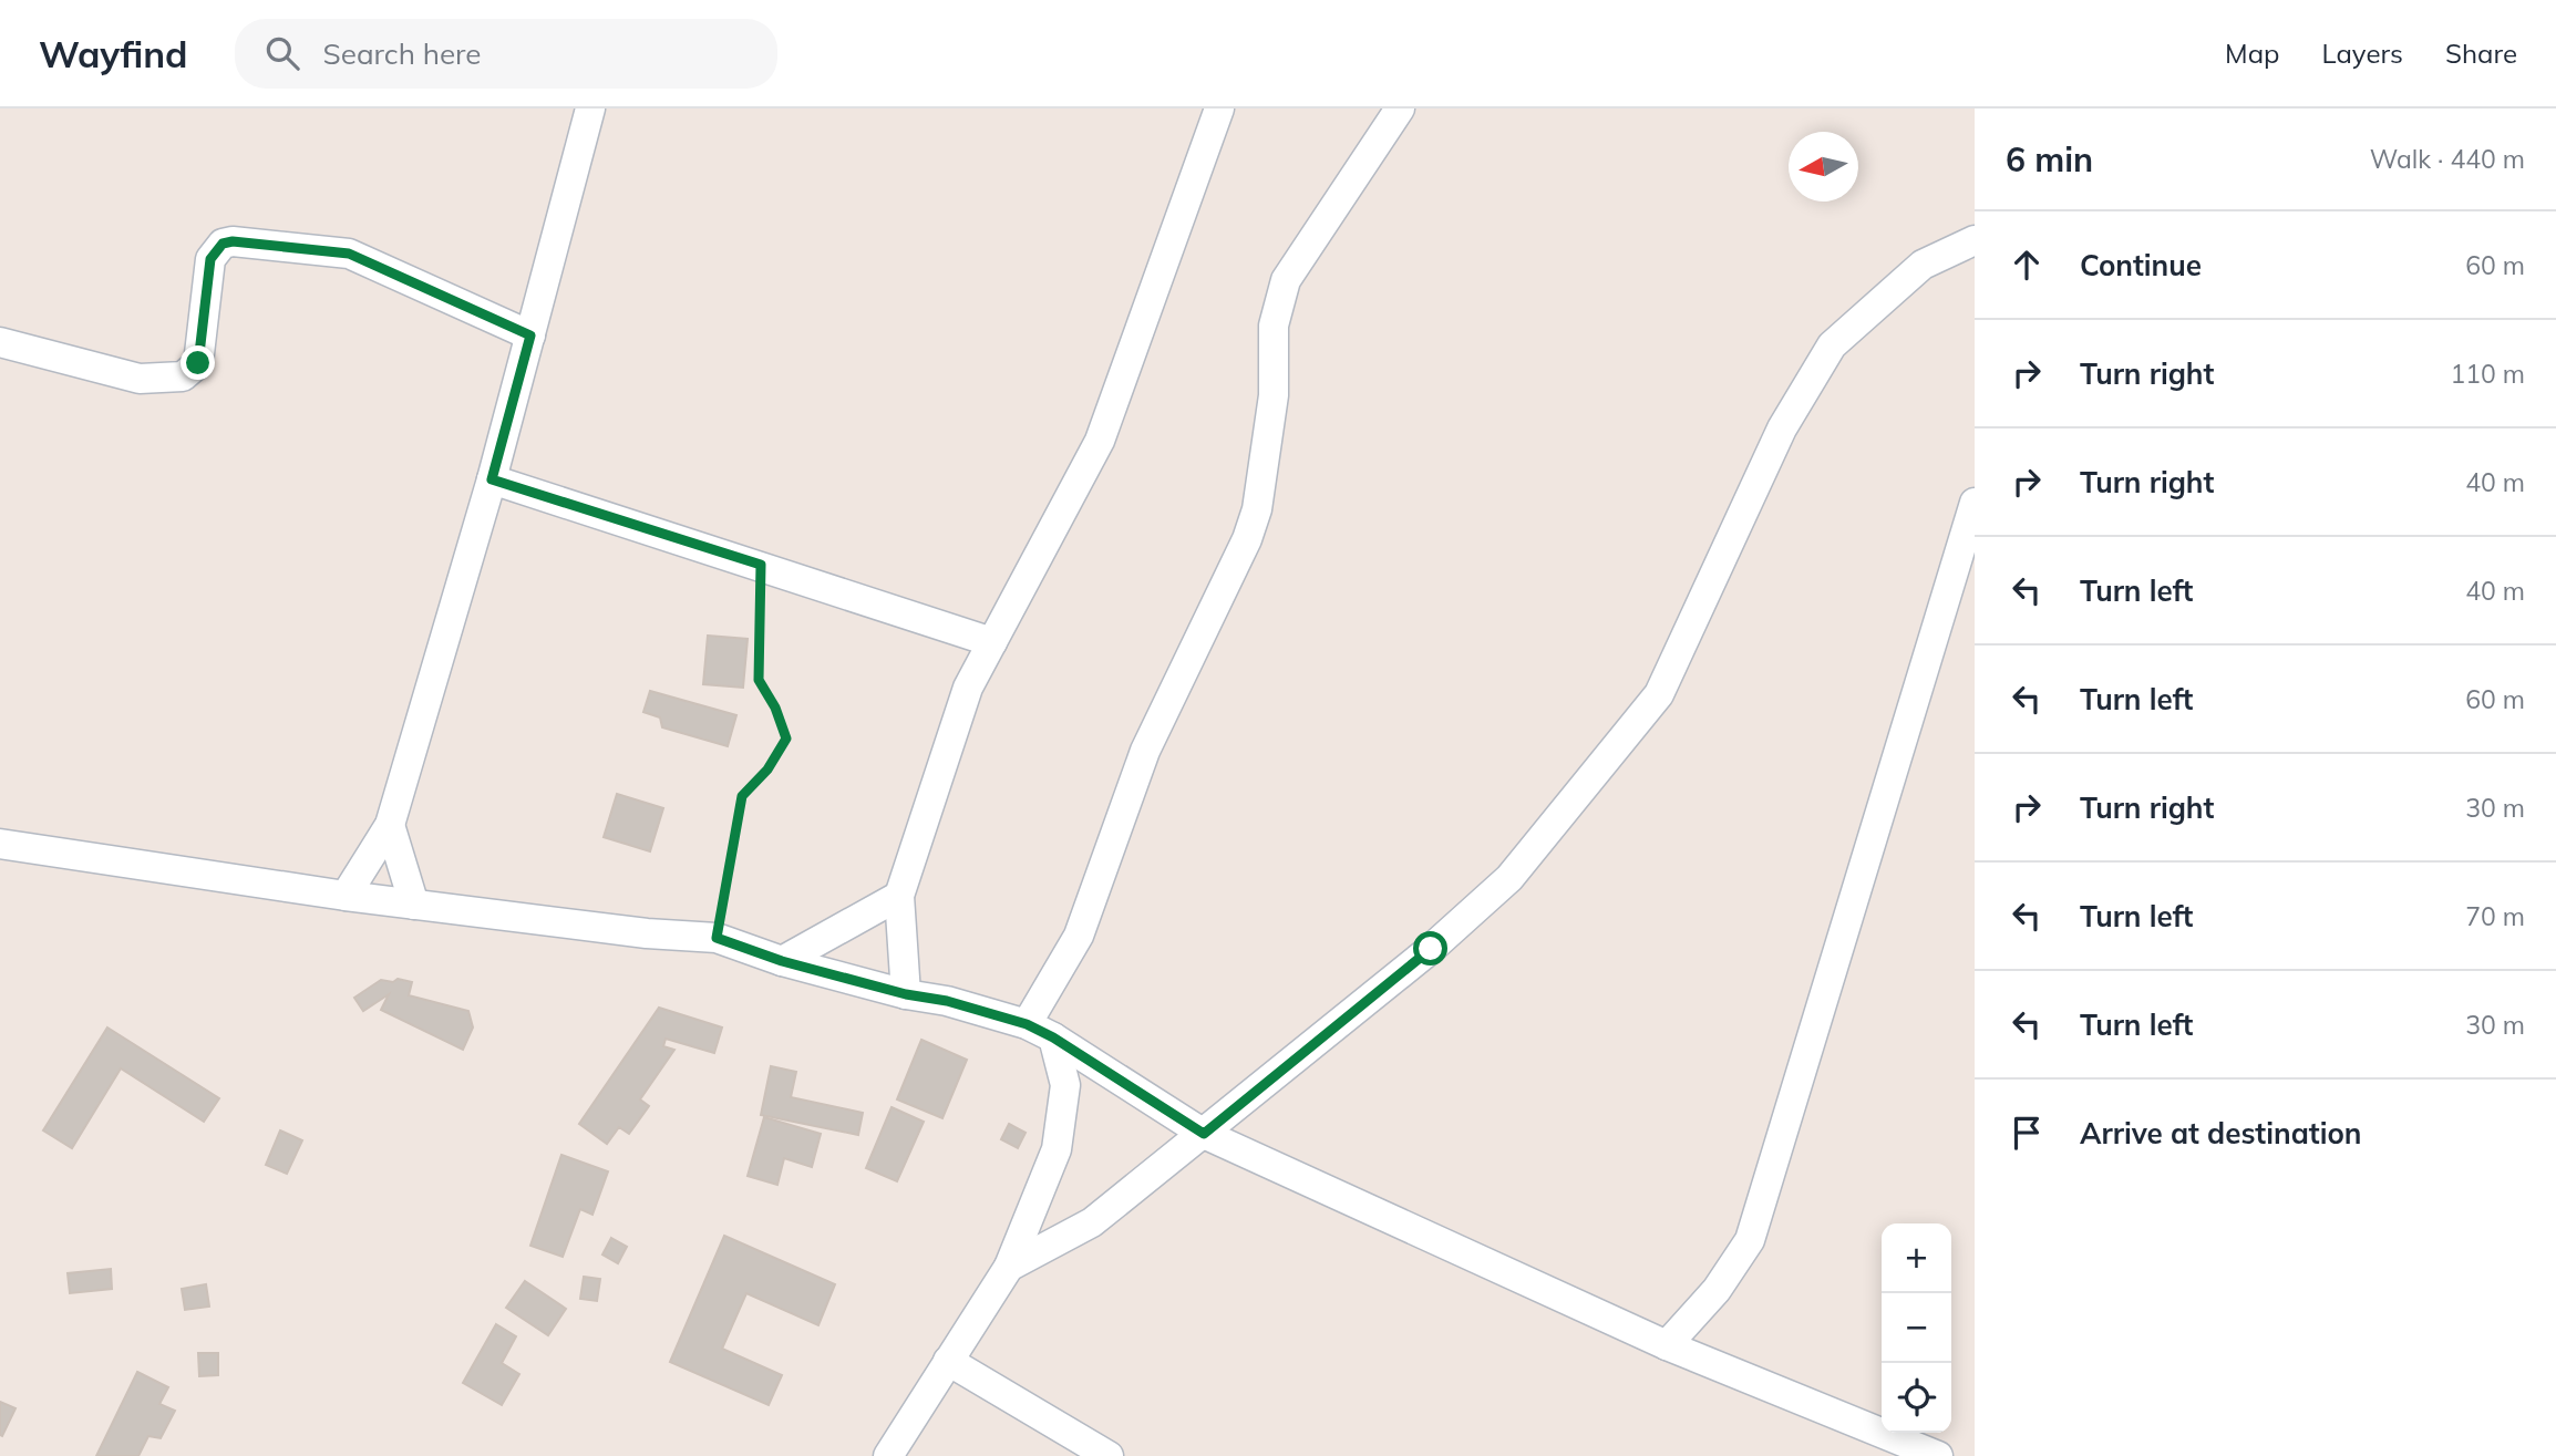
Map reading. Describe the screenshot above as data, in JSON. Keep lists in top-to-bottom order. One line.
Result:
{"north":"left","page":{"header":"Wayfind","search":"Search here","nav":["Map","Layers","Share"],"heading":["6 min","Walk · 440 m"],"list":[["Continue","60 m"],["Turn right","110 m"],["Turn right","40 m"],["Turn left","40 m"],["Turn left","60 m"],["Turn right","30 m"],["Turn left","70 m"],["Turn left","30 m"],"Arrive at destination"],"map_buttons":["+","−"]}}
